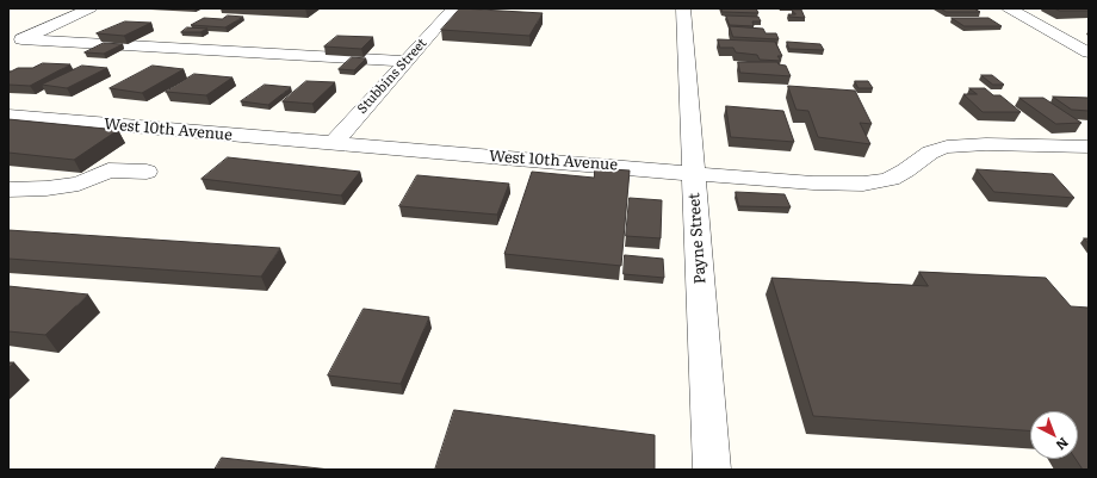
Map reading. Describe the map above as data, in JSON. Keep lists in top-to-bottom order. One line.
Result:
{"streets":{"street":["Stubbins Street","West 10th Avenue","Payne Street"]},"crossings":[["Stubbins Street","West 10th Avenue"],["West 10th Avenue","Payne Street"]],"north":"bottom right"}
